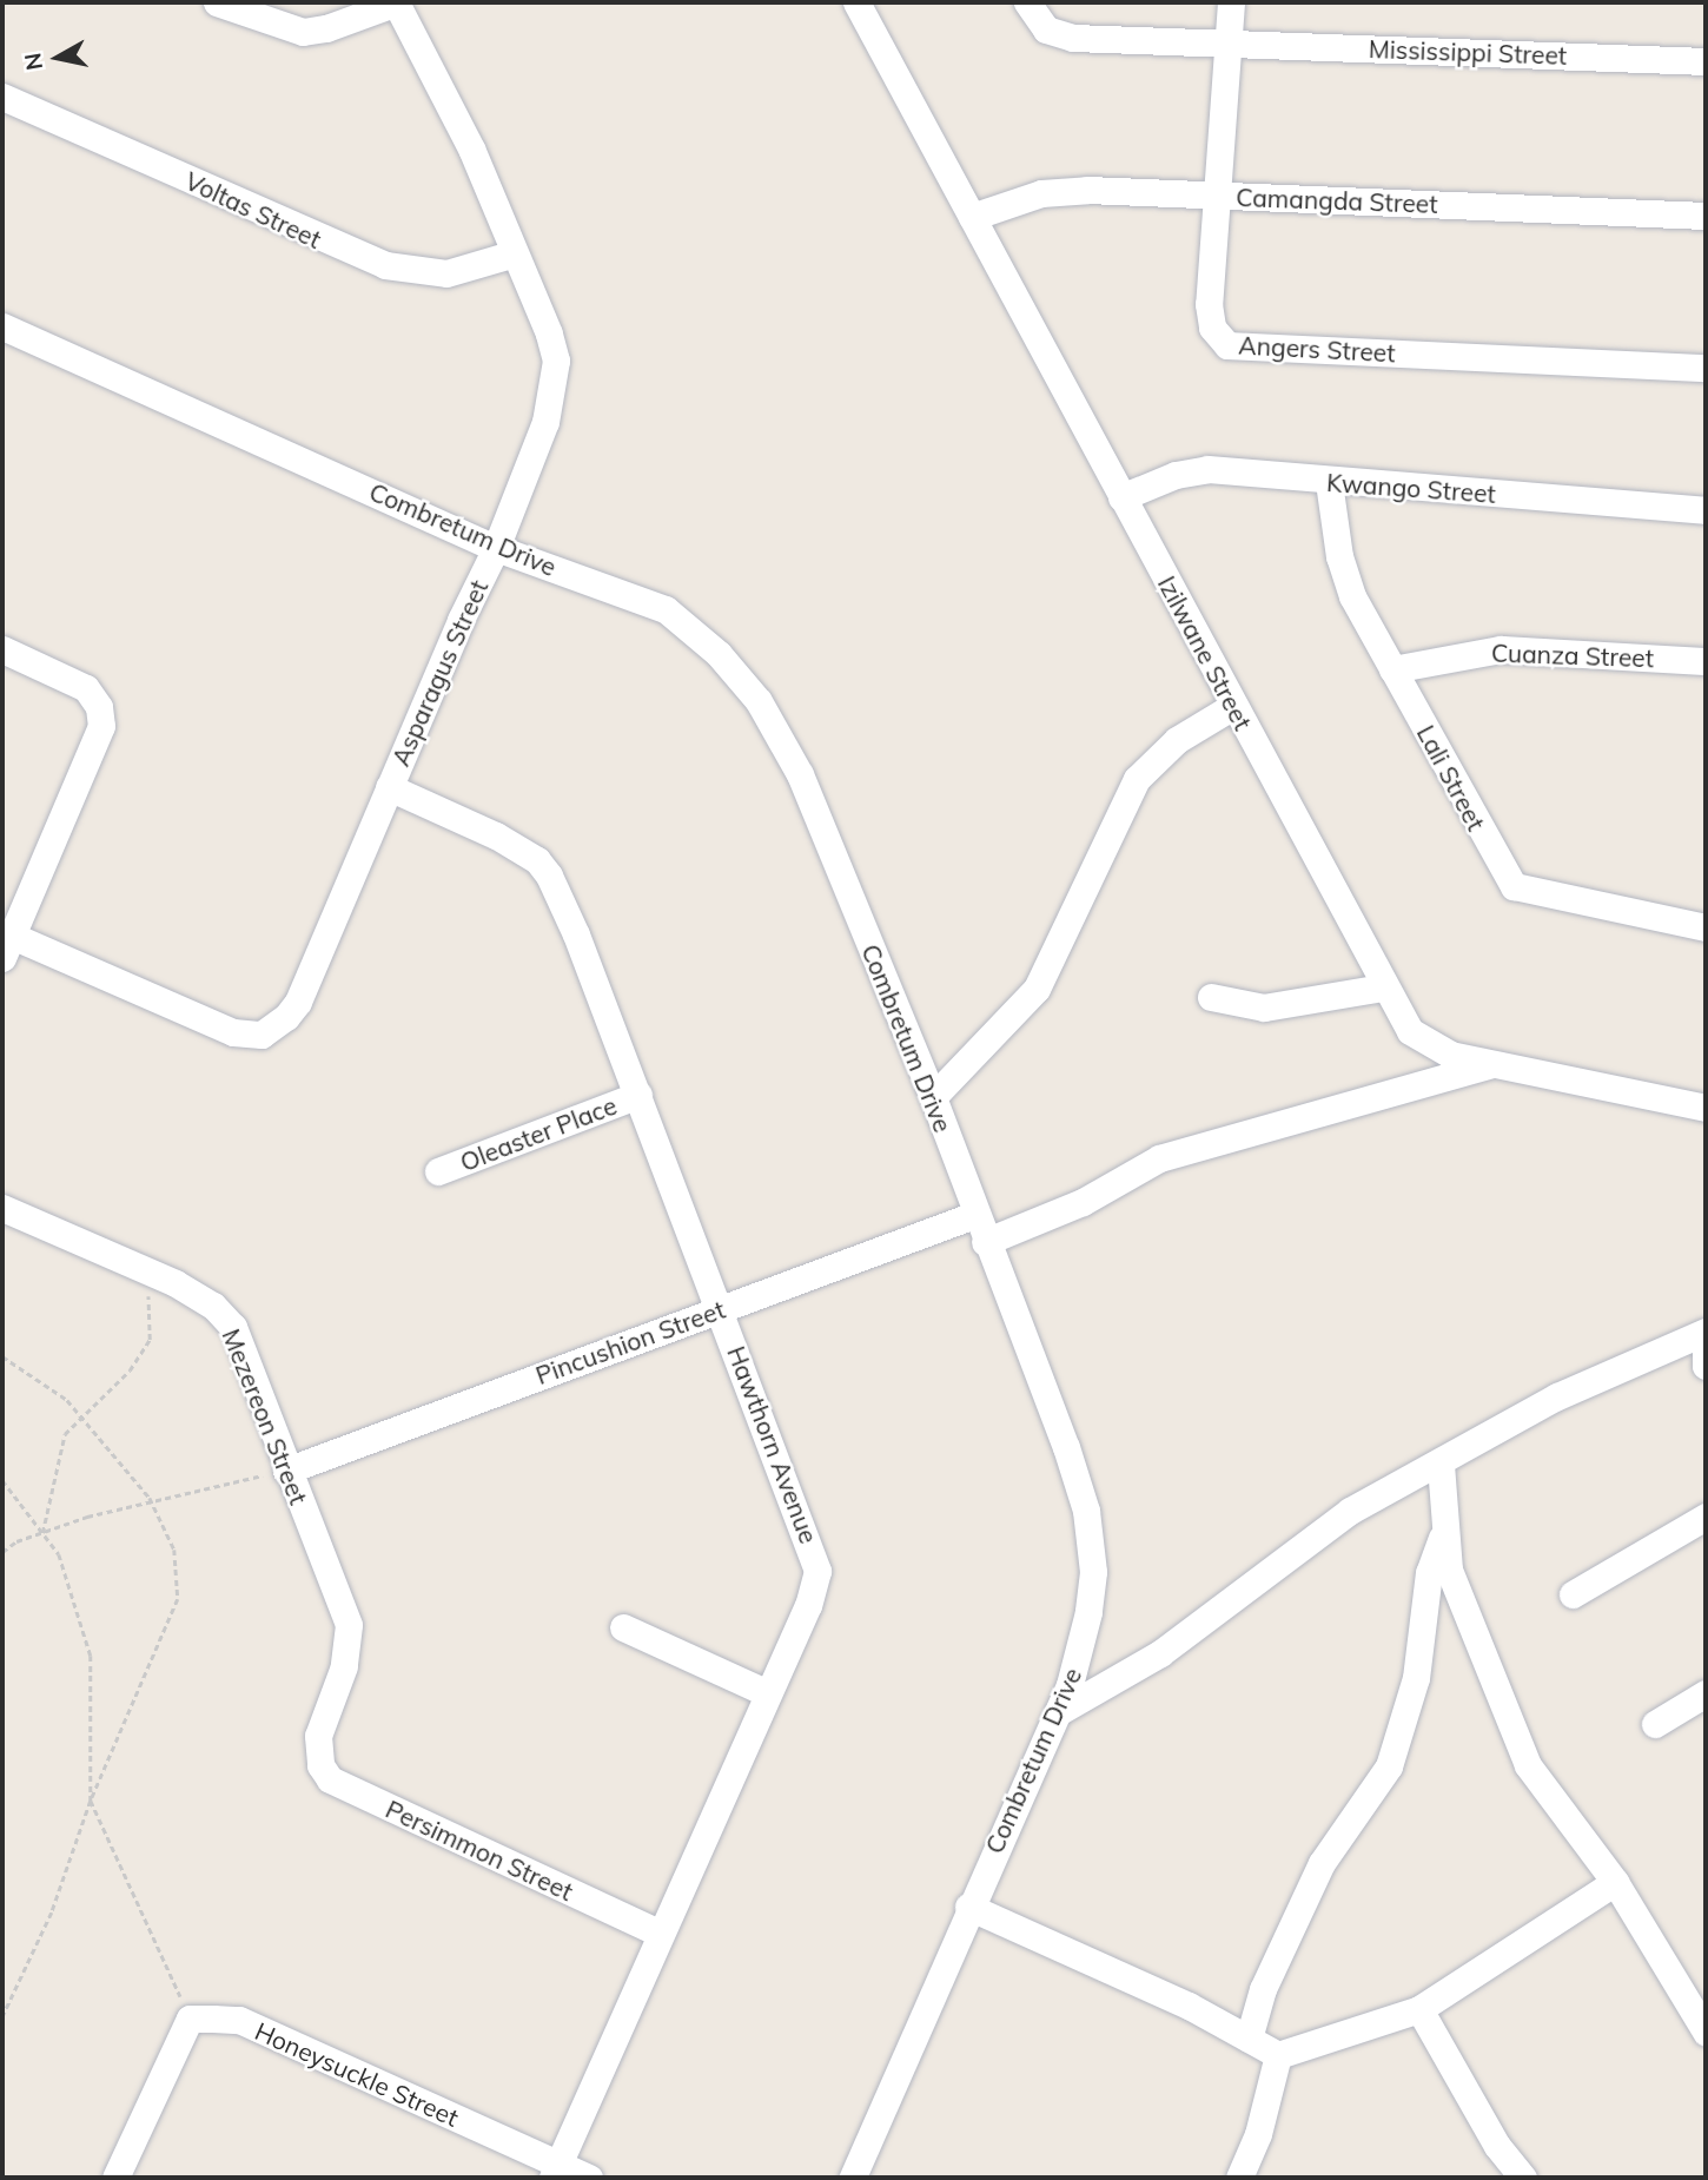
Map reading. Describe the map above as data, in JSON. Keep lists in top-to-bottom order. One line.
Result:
{"streets":{"street":["Mississippi Street","Camangda Street","Voltas Street","Angers Street","Kwango Street","Combretum Drive","Izilwane Street","Cuanza Street","Asparagus Street","Lali Street","Oleaster Place","Pincushion Street","Mezereon Street","Hawthorn Avenue","Persimmon Street","Honeysuckle Street"]},"crossings":[["Mississippi Street","Angers Street"],["Camangda Street","Angers Street"],["Camangda Street","Izilwane Street"],["Voltas Street","Asparagus Street"],["Kwango Street","Izilwane Street"],["Kwango Street","Lali Street"],["Combretum Drive","Asparagus Street"],["Combretum Drive","Pincushion Street"],["Cuanza Street","Lali Street"],["Asparagus Street","Hawthorn Avenue"],["Oleaster Place","Hawthorn Avenue"],["Pincushion Street","Mezereon Street"],["Pincushion Street","Hawthorn Avenue"],["Mezereon Street","Persimmon Street"],["Hawthorn Avenue","Persimmon Street"],["Hawthorn Avenue","Honeysuckle Street"]],"north":"left"}
